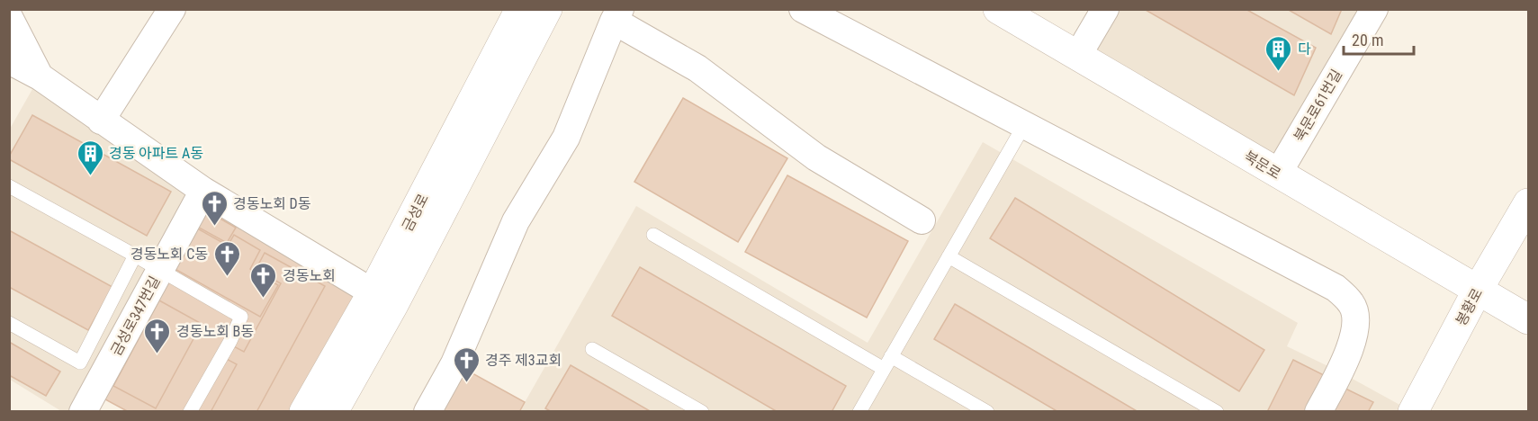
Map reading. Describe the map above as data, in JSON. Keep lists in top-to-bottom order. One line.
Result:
{"streets":{"street":["북문로61번길","북문로","금성로","봉황로","금성로347번길"]},"crossings":[["북문로61번길","북문로"],["북문로","봉황로"]],"places":{"building":["다","경동 아파트 A동"],"church":["경동노회 D동","경동노회 C동","경동노회","경동노회 B동","경주 제3교회"]},"scale_bar":"20 m"}
